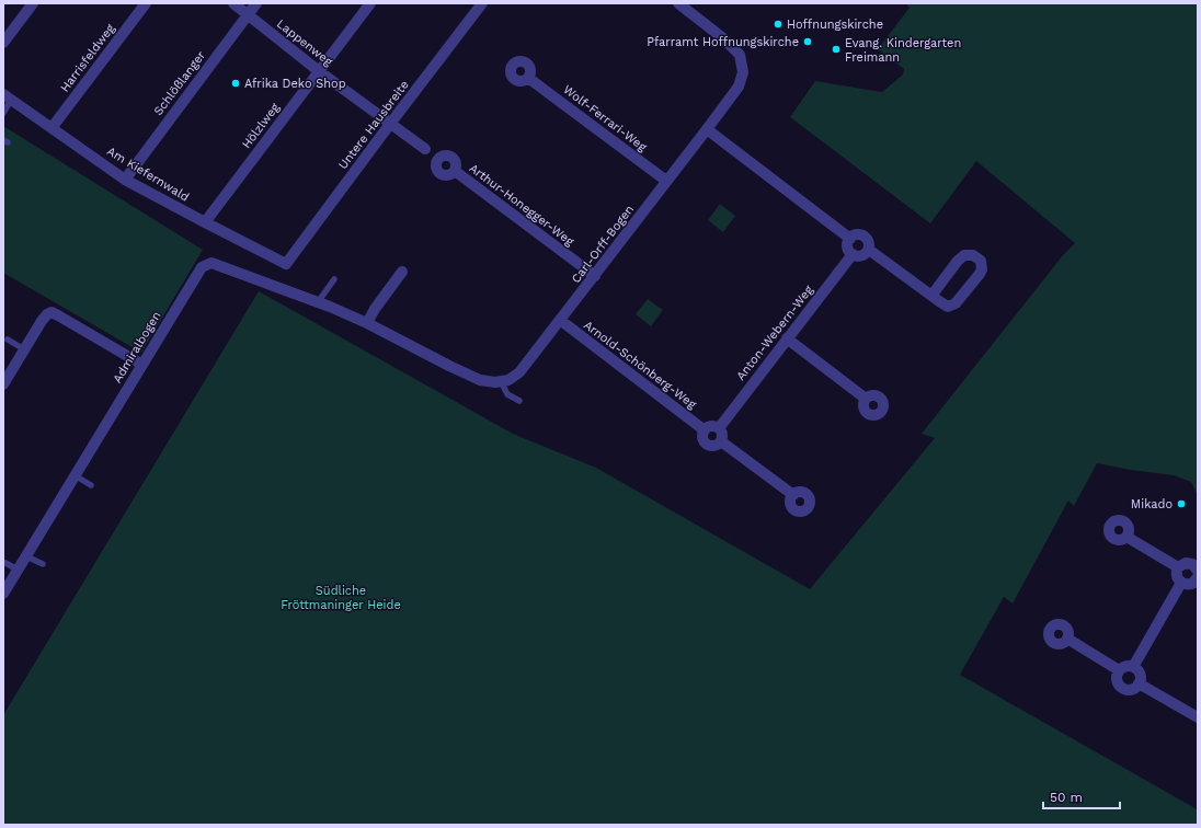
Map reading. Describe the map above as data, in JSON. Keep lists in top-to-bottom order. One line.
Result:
{"streets":{"street":["Lappenweg","Harrisfeldweg","Schlößlanger","Wolf-Ferrari-Weg","Untere Hausbreite","Hölzlweg","Am Kiefernwald","Arthur-Honegger-Weg","Carl-Orff-Bogen","Anton-Webern-Weg","Admiralbogen","Arnold-Schönberg-Weg"]},"crossings":[["Lappenweg","Schlößlanger"],["Lappenweg","Untere Hausbreite"],["Lappenweg","Hölzlweg"],["Harrisfeldweg","Am Kiefernwald"],["Schlößlanger","Am Kiefernwald"],["Wolf-Ferrari-Weg","Carl-Orff-Bogen"],["Untere Hausbreite","Am Kiefernwald"],["Hölzlweg","Am Kiefernwald"],["Arthur-Honegger-Weg","Carl-Orff-Bogen"],["Carl-Orff-Bogen","Arnold-Schönberg-Weg"],["Anton-Webern-Weg","Arnold-Schönberg-Weg"]],"parks":["Südliche Fröttmaninger Heide"],"places":["Hoffnungskirche","Pfarramt Hoffnungskirche","Evang. Kindergarten Freimann","Afrika Deko Shop","Mikado"],"scale_bar":"50 m"}
